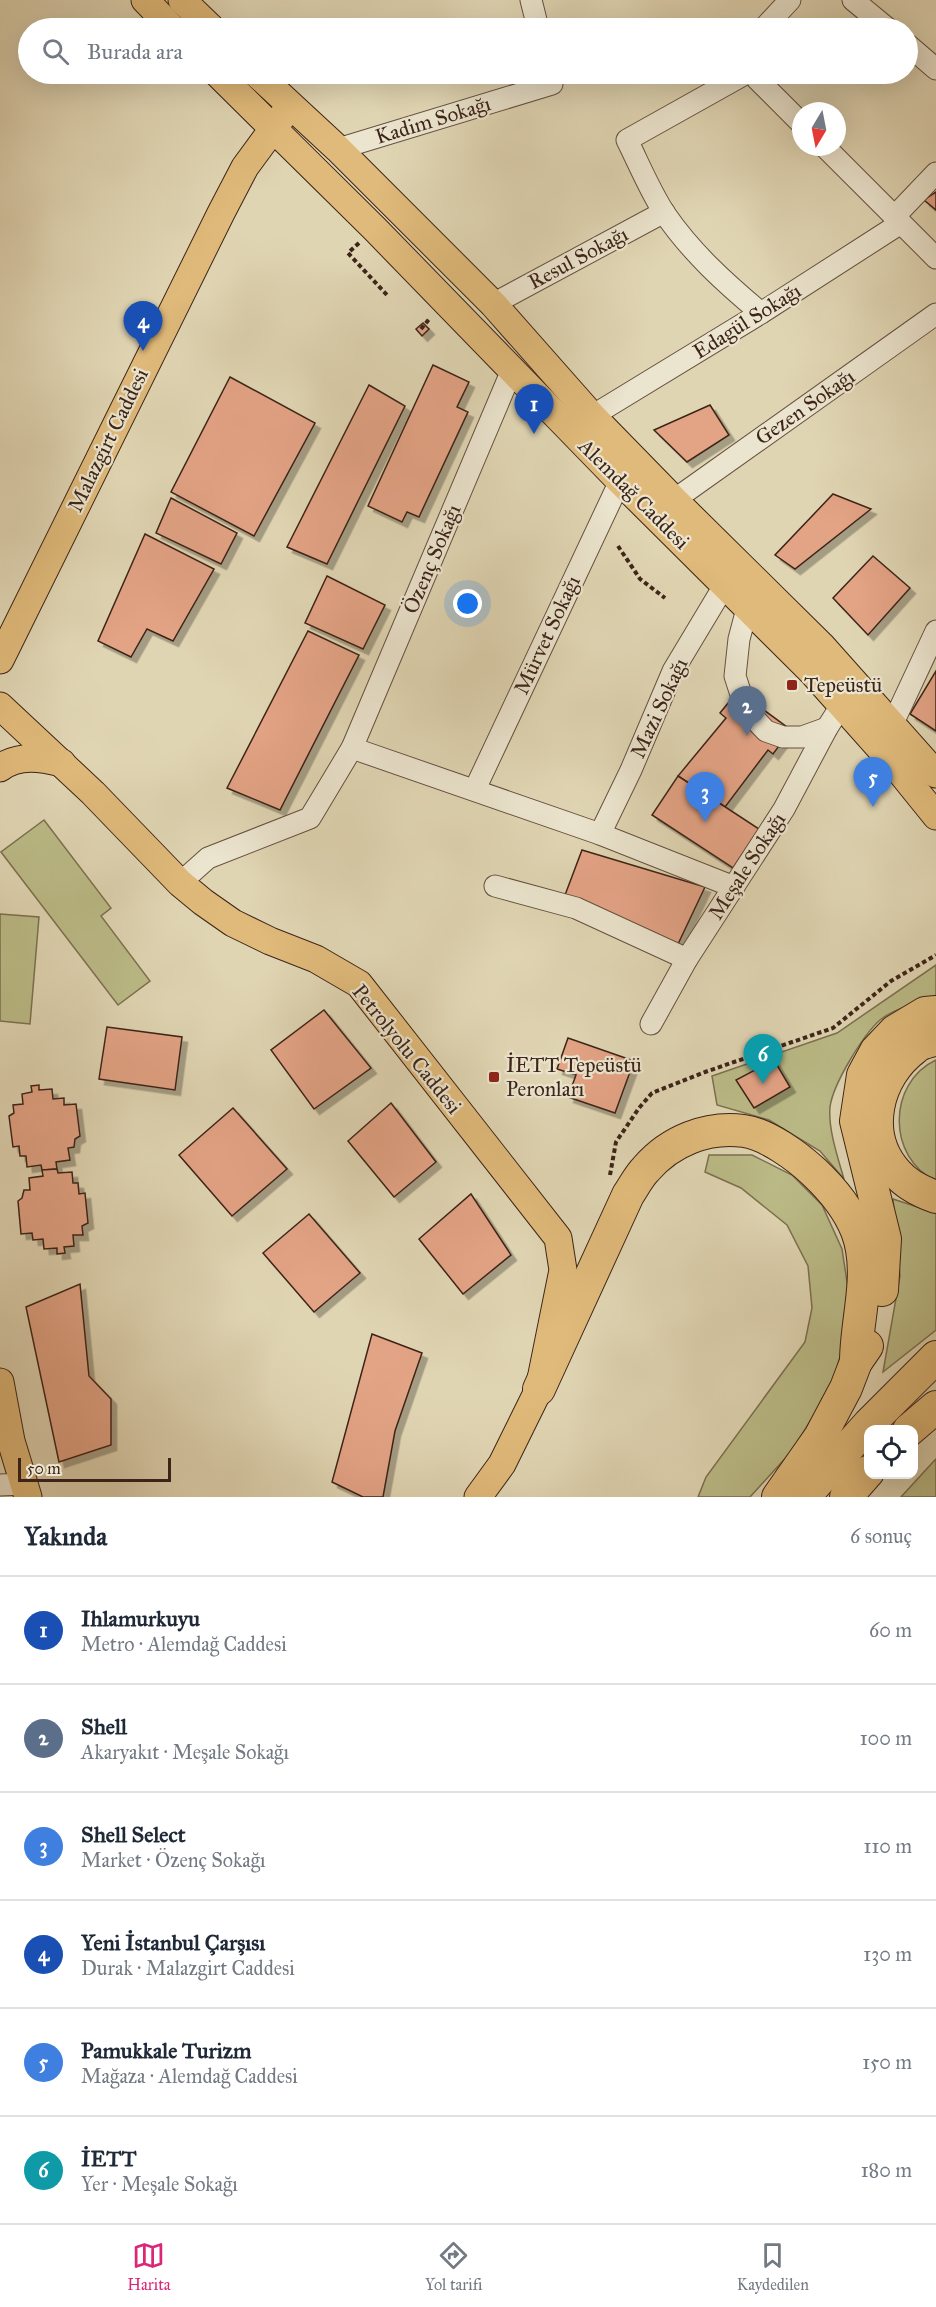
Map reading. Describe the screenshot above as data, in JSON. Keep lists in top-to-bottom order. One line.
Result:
{"streets":{"main road":["Malazgirt Caddesi","Alemdağ Caddesi","Petrolyolu Caddesi"],"street":["Kadim Sokağı","Resul Sokağı","Edagül Sokağı","Gezen Sokağı","Özenç Sokağı","Mürvet Sokağı","Mazi Sokağı","Meşale Sokağı"]},"crossings":[["Kadim Sokağı","Alemdağ Caddesi"],["Resul Sokağı","Alemdağ Caddesi"],["Edagül Sokağı","Alemdağ Caddesi"],["Gezen Sokağı","Alemdağ Caddesi"],["Malazgirt Caddesi","Alemdağ Caddesi"],["Alemdağ Caddesi","Özenç Sokağı"],["Alemdağ Caddesi","Mürvet Sokağı"],["Alemdağ Caddesi","Mazi Sokağı"],["Alemdağ Caddesi","Meşale Sokağı"],["Özenç Sokağı","Petrolyolu Caddesi"]],"places":{"transit":["Tepeüstü","İETT Tepeüstü Peronları"]},"scale_bar":"50 m","north":"bottom","page":{"search":"Burada ara","pins":["4","1","2","5","3","6"],"scale":"50 m","heading":["Yakında","6 sonuç"],"list":[{"mark":"1","name":"Ihlamurkuyu","note":"Metro · Alemdağ Caddesi","value":"60 m"},{"mark":"2","name":"Shell","note":"Akaryakıt · Meşale Sokağı","value":"100 m"},{"mark":"3","name":"Shell Select","note":"Market · Özenç Sokağı","value":"110 m"},{"mark":"4","name":"Yeni İstanbul Çarşısı","note":"Durak · Malazgirt Caddesi","value":"130 m"},{"mark":"5","name":"Pamukkale Turizm","note":"Mağaza · Alemdağ Caddesi","value":"150 m"},{"mark":"6","name":"İETT","note":"Yer · Meşale Sokağı","value":"180 m"}],"nav":["Harita","Yol tarifi","Kaydedilen"]}}
